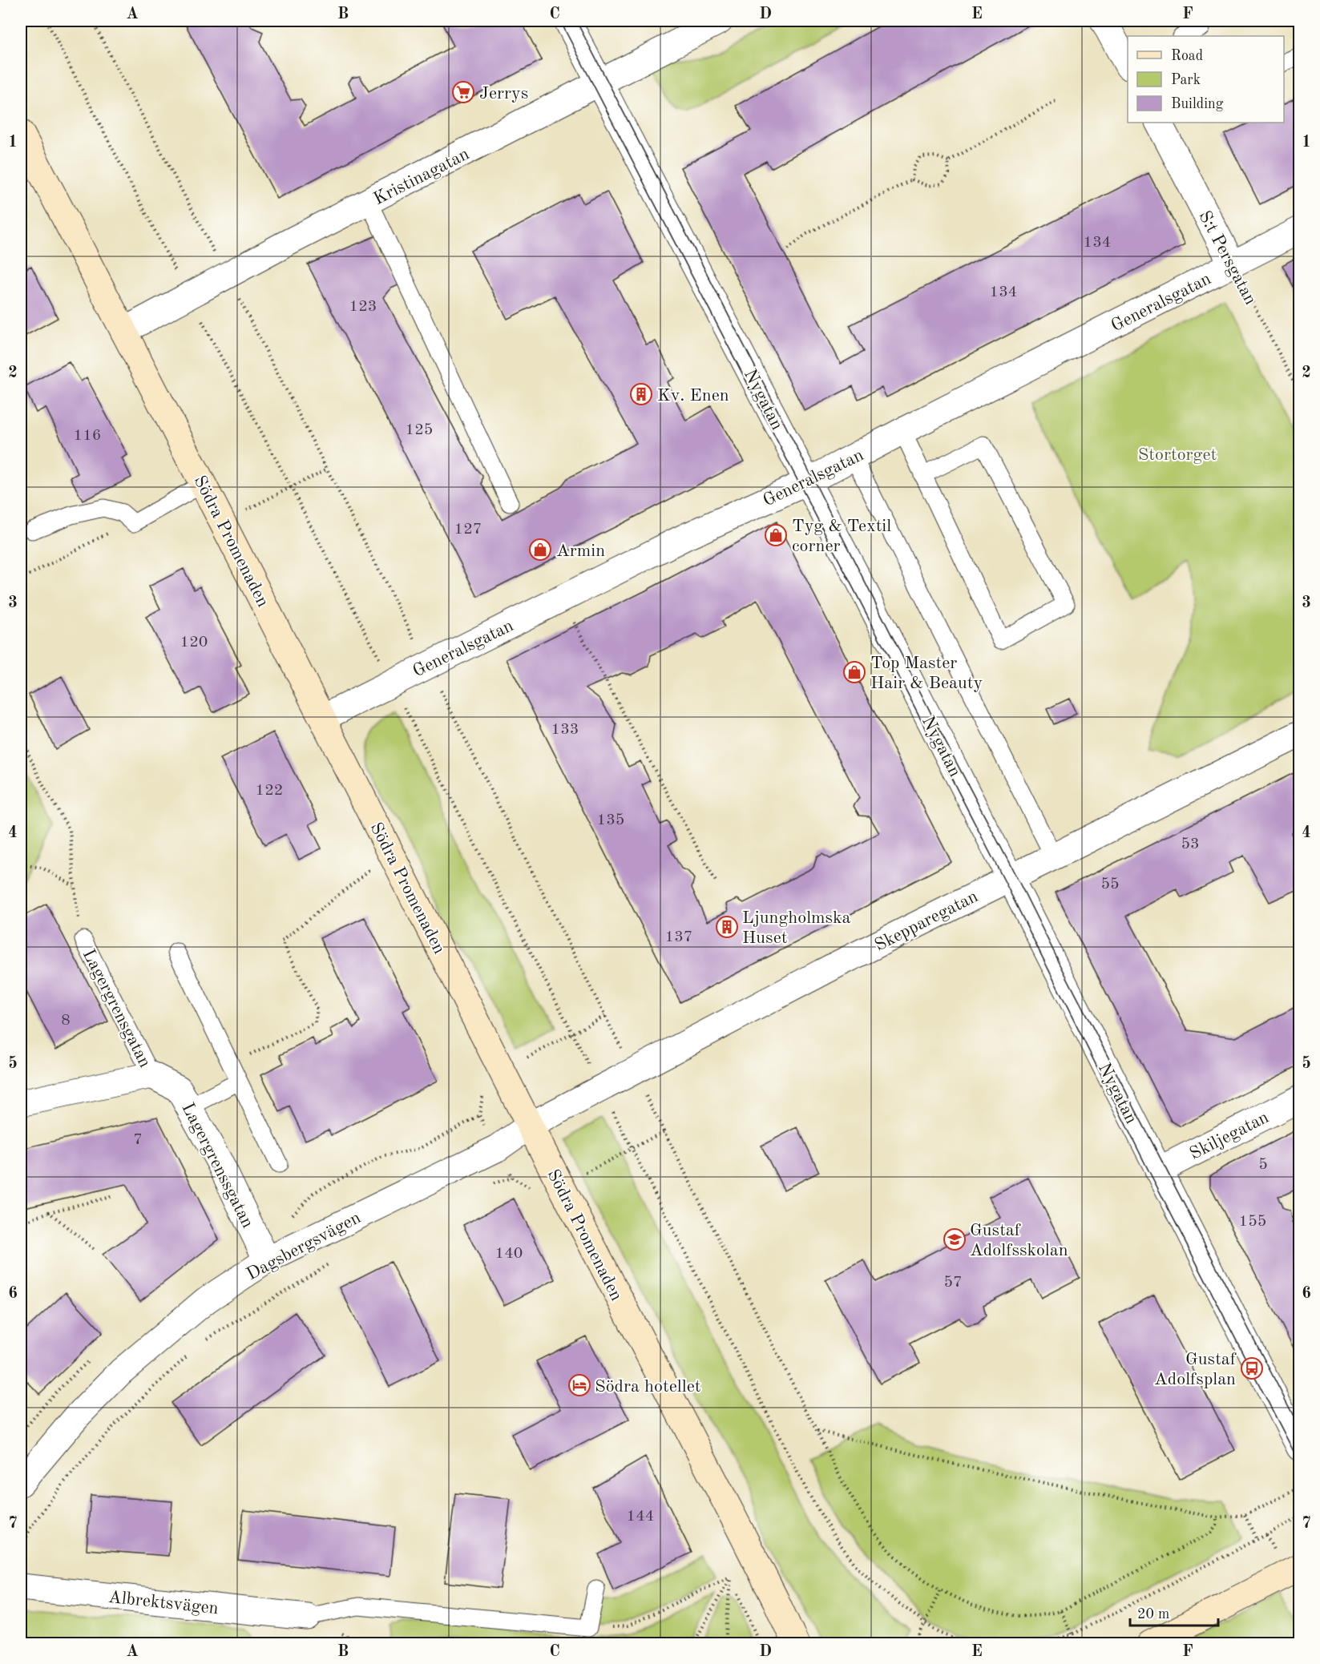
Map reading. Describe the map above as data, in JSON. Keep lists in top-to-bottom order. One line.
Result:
{"streets":{"main road":["Södra Promenaden"],"street":["Kristinagatan","S:t Persgatan","Generalsgatan","Nygatan","Skepparegatan","Skiljegatan","Lagergrenssgatan","Dagsbergsvägen","Albrektsvägen"],"lane":["Lagergrensgatan"]},"crossings":[["Kristinagatan","Nygatan"],["Kristinagatan","Södra Promenaden"],["S:t Persgatan","Generalsgatan"],["Generalsgatan","Nygatan"],["Generalsgatan","Södra Promenaden"],["Nygatan","Skepparegatan"],["Nygatan","Skiljegatan"],["Södra Promenaden","Skepparegatan"],["Södra Promenaden","Dagsbergsvägen"],["Skepparegatan","Dagsbergsvägen"],["Lagergrensgatan","Lagergrenssgatan"],["Lagergrenssgatan","Dagsbergsvägen"]],"parks":["Stortorget"],"places":{"supermarket":["Jerrys"],"building":["Kv. Enen","Ljungholmska Huset"],"shop":["Tyg & Textil corner","Armin","Top Master Hair & Beauty"],"school or university":["Gustaf Adolfsskolan"],"bus stop":["Gustaf Adolfsplan"],"hotel":["Södra hotellet"]},"house_numbers":["134","134","123","125","116","127","120","133","122","135","53","55","137","8","7","5","155","140","57","144"],"legend":["Road","Park","Building"],"scale_bar":"20 m","grid":{"columns":["A","B","C","D","E","F"],"rows":["1","2","3","4","5","6","7"]}}
